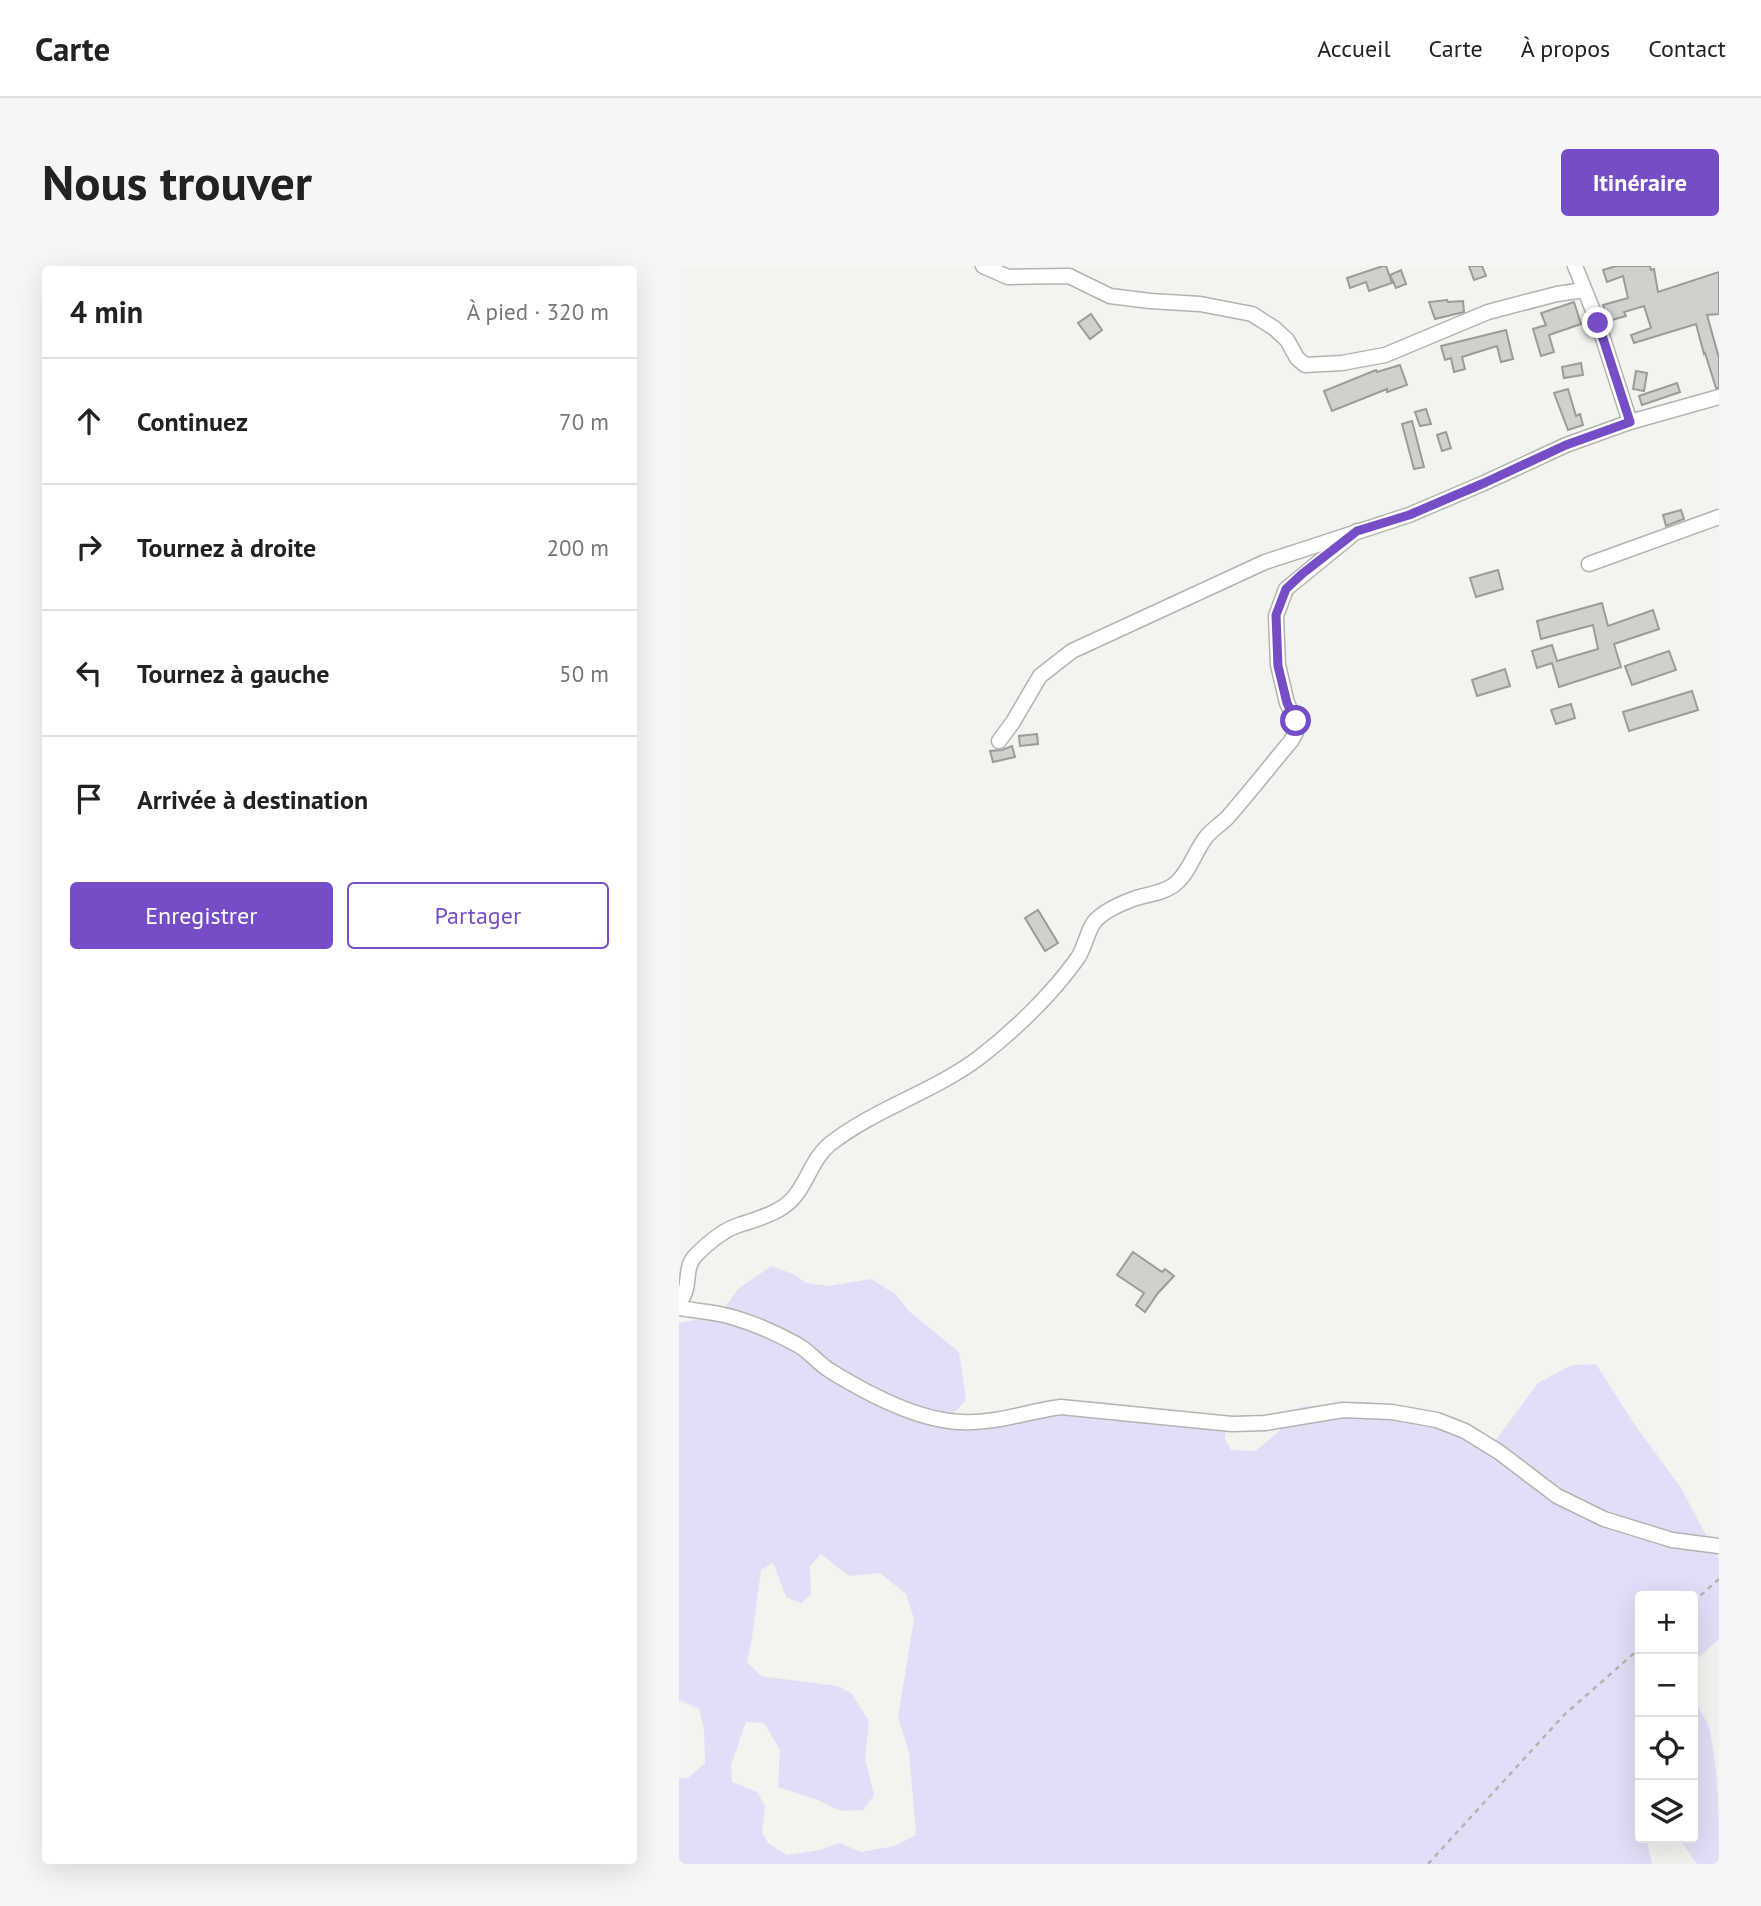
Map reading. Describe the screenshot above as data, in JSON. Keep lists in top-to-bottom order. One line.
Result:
{"page":{"header":"Carte","nav":["Accueil","Carte","À propos","Contact"],"buttons":["Itinéraire",["Enregistrer","Partager"]],"title":"Nous trouver","heading":["4 min","À pied · 320 m"],"list":[["Continuez","70 m"],["Tournez à droite","200 m"],["Tournez à gauche","50 m"],"Arrivée à destination"],"map_buttons":["+","−"]}}
